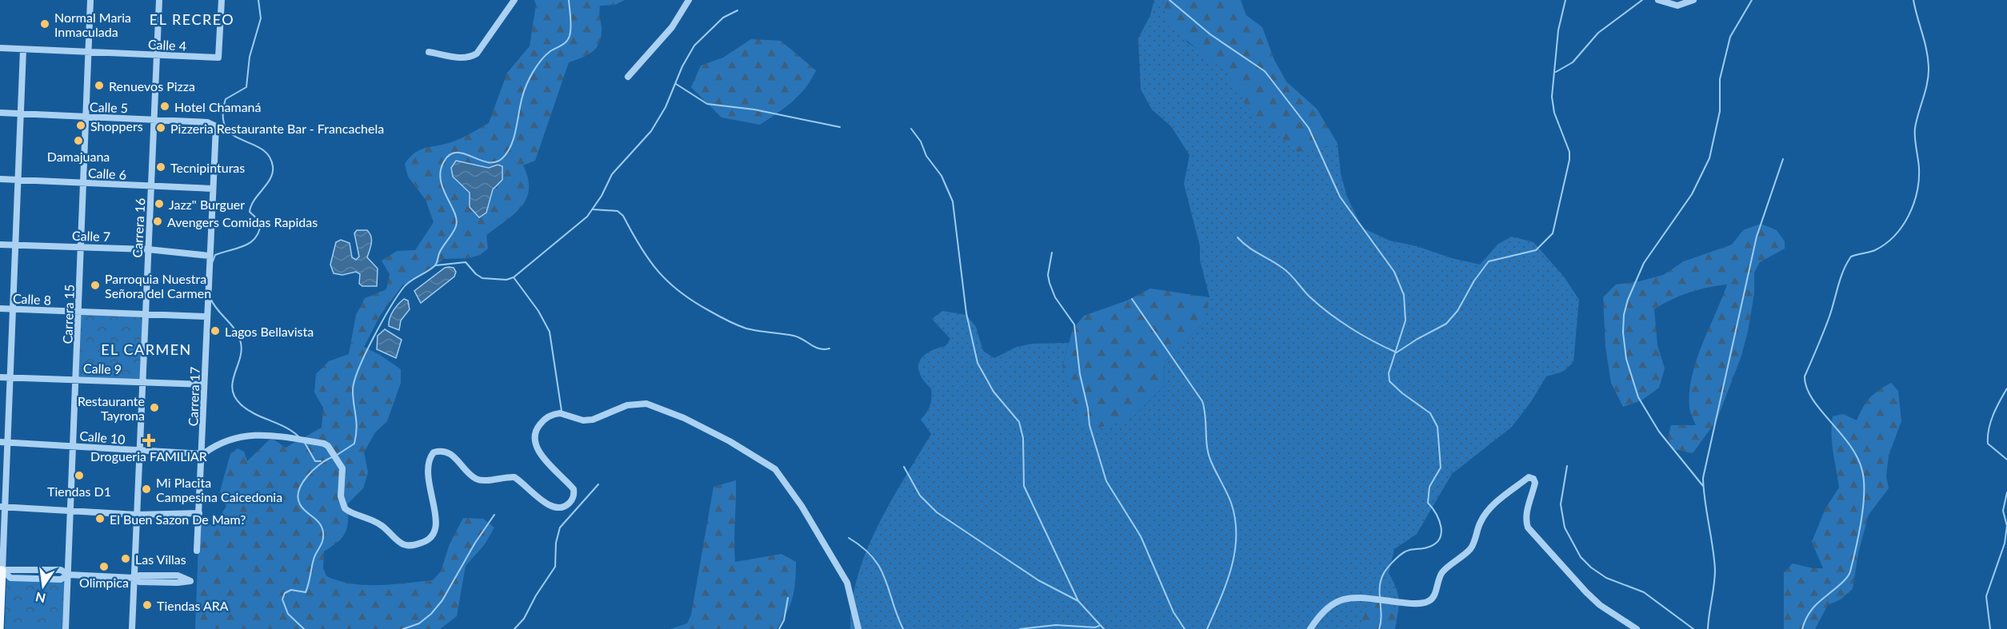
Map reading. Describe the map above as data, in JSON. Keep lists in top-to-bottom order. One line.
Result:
{"streets":{"street":["Calle 4","Calle 5","Calle 6","Carrera 16","Calle 7","Calle 8","Carrera 15","Calle 9","Carrera 17","Calle 10"]},"crossings":[["Calle 4","Carrera 16"],["Calle 4","Carrera 15"],["Calle 5","Carrera 16"],["Calle 5","Carrera 15"],["Calle 5","Carrera 17"],["Calle 6","Carrera 16"],["Calle 6","Carrera 15"],["Calle 6","Carrera 17"],["Carrera 16","Calle 7"],["Carrera 16","Calle 8"],["Carrera 16","Calle 9"],["Carrera 16","Calle 10"],["Calle 7","Carrera 15"],["Calle 7","Carrera 17"],["Calle 8","Carrera 15"],["Calle 8","Carrera 17"],["Carrera 15","Calle 9"],["Carrera 15","Calle 10"],["Calle 9","Carrera 17"],["Carrera 17","Calle 10"]],"districts":["EL RECREO","EL CARMEN"],"places":{"other":["Normal Maria Inmaculada","Renuevos Pizza","Hotel Chamaná","Shoppers","Pizzeria Restaurante Bar - Francachela","Damajuana","Tecnipinturas","Jazz\" Burguer","Avengers Comidas Rapidas","Parroquia Nuestra Señora del Carmen","Lagos Bellavista","Restaurante Tayrona","Tiendas D1","Mi Placita Campesina Caicedonia","El Buen Sazon De Mam?","Las Villas","Olimpica","Tiendas ARA"],"health":["Drogueria FAMILIAR"]},"north":"bottom"}
